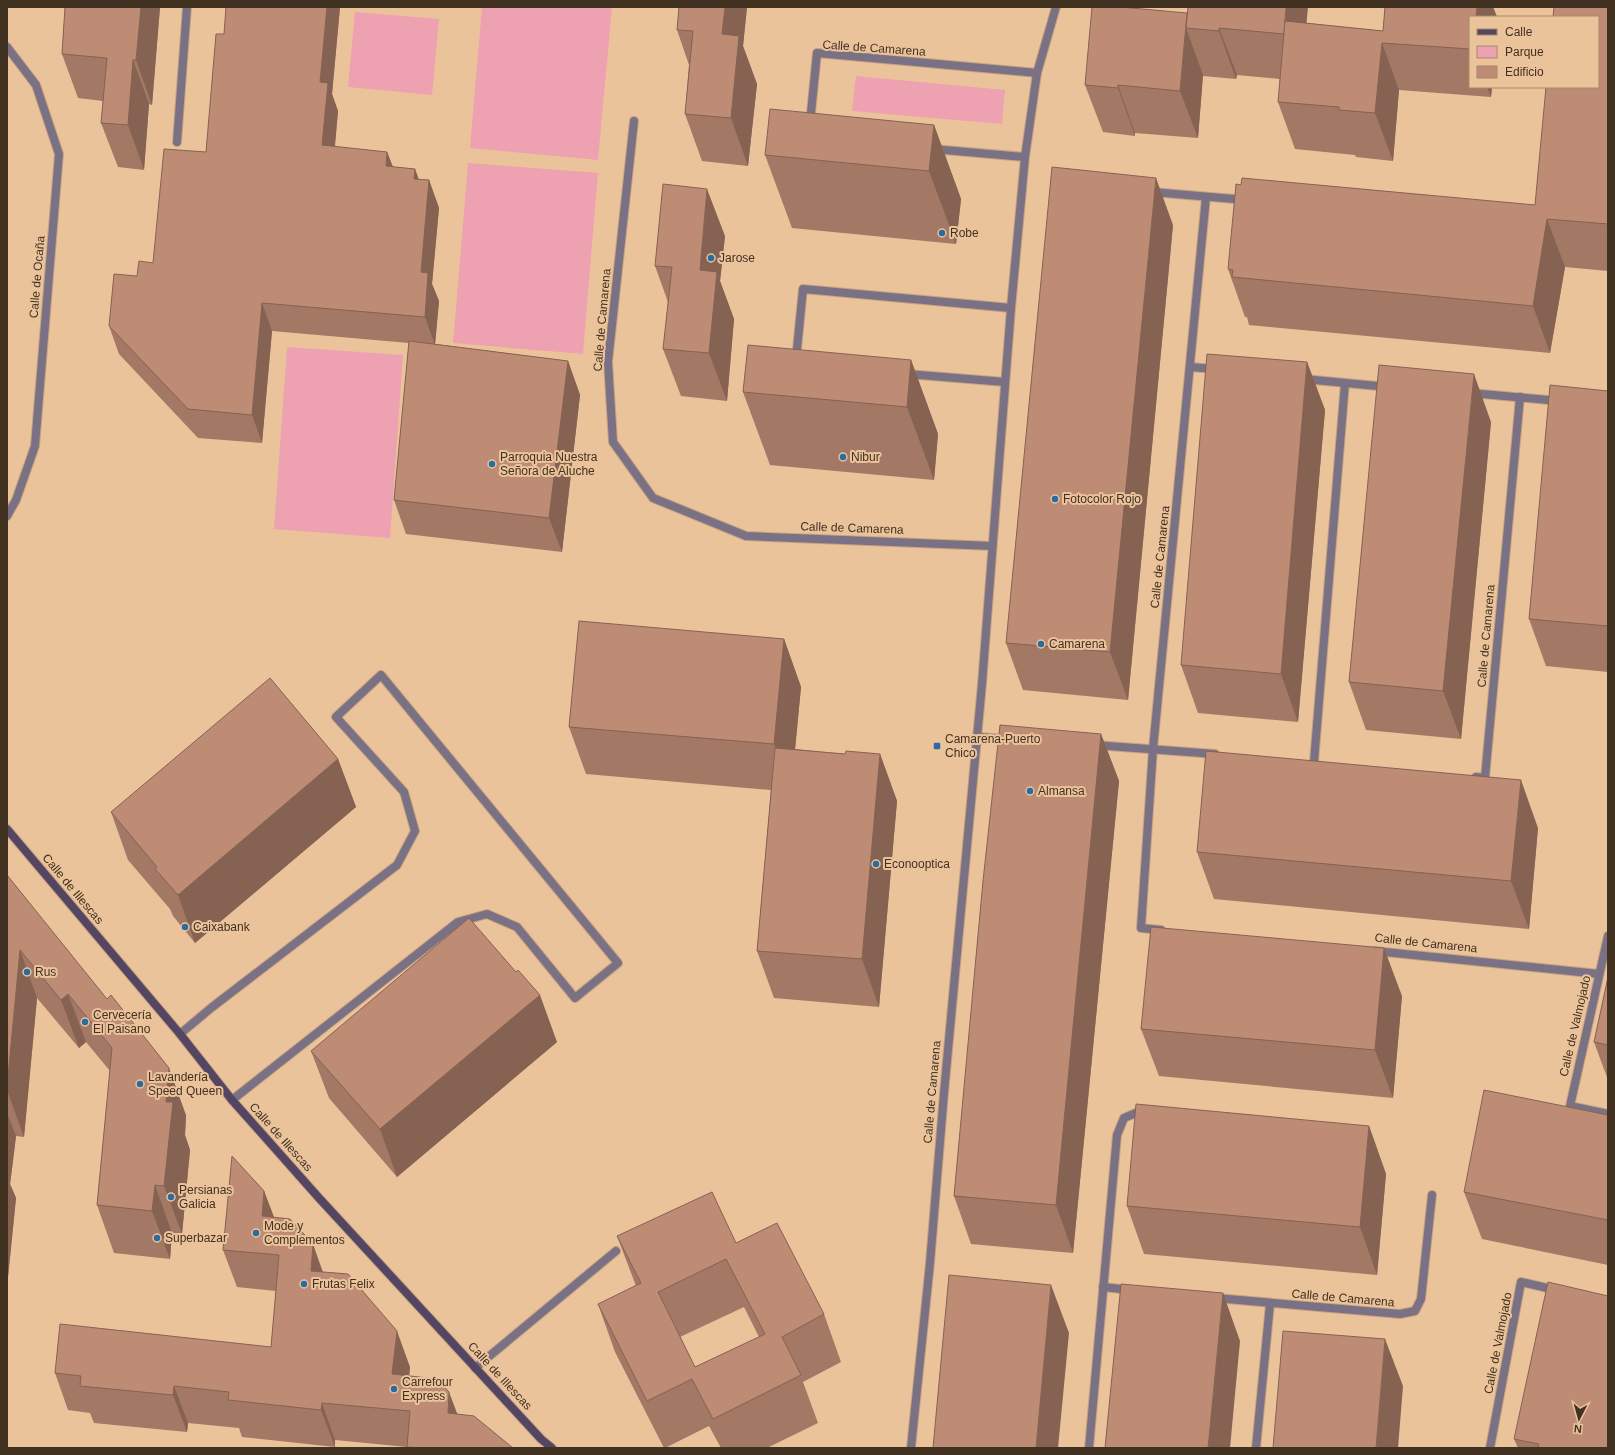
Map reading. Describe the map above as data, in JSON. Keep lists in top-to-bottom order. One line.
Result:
{"streets":{"street":["Calle de Camarena","Calle de Ocaña","Calle de Illescas","Calle de Valmojado"]},"crossings":[["Calle de Camarena","Calle de Valmojado"]],"places":{"other":["Robe","Jarose","Nibur","Parroquia Nuestra Señora de Aluche","Fotocolor Rojo","Camarena","Almansa","Econooptica","Caixabank","Rus","Cervecería El Paisano","Lavandería Speed Queen","Persianas Galicia","Mode y Complementos","Superbazar","Frutas Felix","Carrefour Express"],"transit":["Camarena-Puerto Chico"]},"legend":["Calle","Parque","Edificio"],"north":"bottom"}
